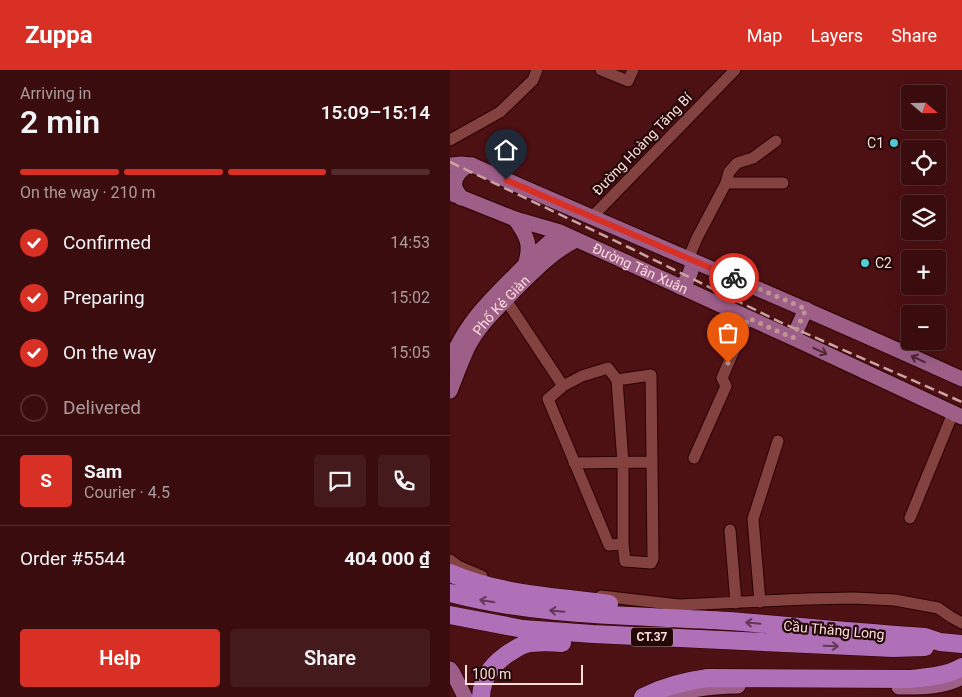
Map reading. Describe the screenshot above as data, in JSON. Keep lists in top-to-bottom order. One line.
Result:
{"streets":{"highway":["Cầu Thăng Long","CT.37"],"main road":["Đường Tân Xuân","Phố Kẻ Giàn"],"street":["Đường Hoàng Tăng Bí"]},"crossings":[["Đường Hoàng Tăng Bí","Đường Tân Xuân"],["Đường Tân Xuân","Phố Kẻ Giàn"],["Cầu Thăng Long","CT.37"]],"places":["C1","C2"],"scale_bar":"100 m","north":"right","page":{"header":"Zuppa","nav":["Map","Layers","Share"],"heading":["2 min","Arriving in","15:09–15:14"],"panel":["Sam","Courier · 4.5","Order #5544","404 000 ₫"],"map_buttons":["+","−"],"bar":"On the way · 210 m","list":[["Confirmed","14:53"],["Preparing","15:02"],["On the way","15:05"],"Delivered"],"round":"S","buttons":["Help","Share"],"scale":"100 m"}}
